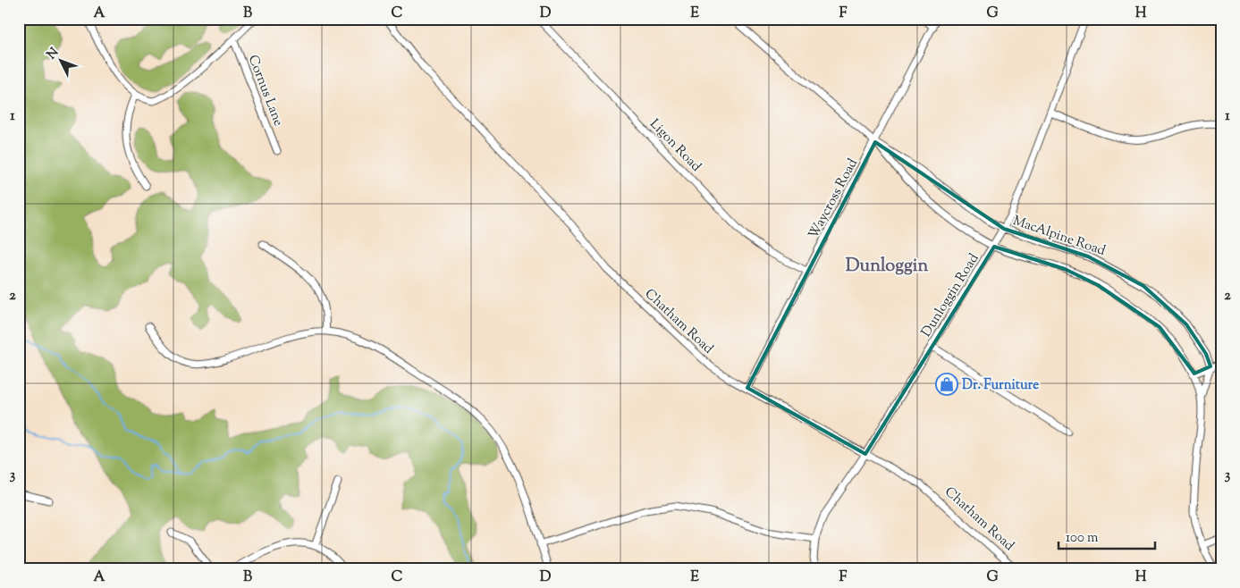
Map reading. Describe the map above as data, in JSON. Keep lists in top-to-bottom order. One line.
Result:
{"streets":{"street":["Cornus Lane","Ligon Road","Waycross Road","MacAlpine Road","Dunloggin Road","Chatham Road"]},"crossings":[["Ligon Road","Waycross Road"],["Waycross Road","MacAlpine Road"],["Waycross Road","Chatham Road"],["MacAlpine Road","Dunloggin Road"],["Dunloggin Road","Chatham Road"]],"districts":["Dunloggin"],"places":{"shop":["Dr. Furniture"]},"scale_bar":"100 m","north":"top left","grid":{"columns":["A","B","C","D","E","F","G","H"],"rows":["1","2","3"]}}
